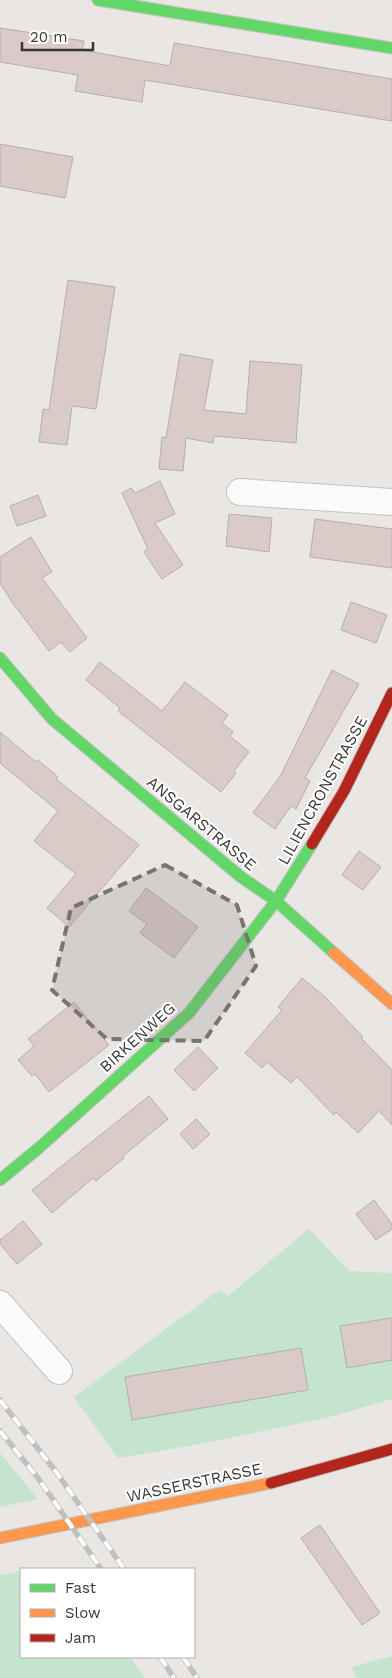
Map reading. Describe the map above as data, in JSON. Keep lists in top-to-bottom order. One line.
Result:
{"streets":{"street":["LILIENCRONSTRASSE","ANSGARSTRASSE","BIRKENWEG","WASSERSTRASSE"]},"crossings":[["LILIENCRONSTRASSE","ANSGARSTRASSE"],["LILIENCRONSTRASSE","BIRKENWEG"],["ANSGARSTRASSE","BIRKENWEG"]],"legend":["Fast","Slow","Jam"],"scale_bar":"20 m"}
